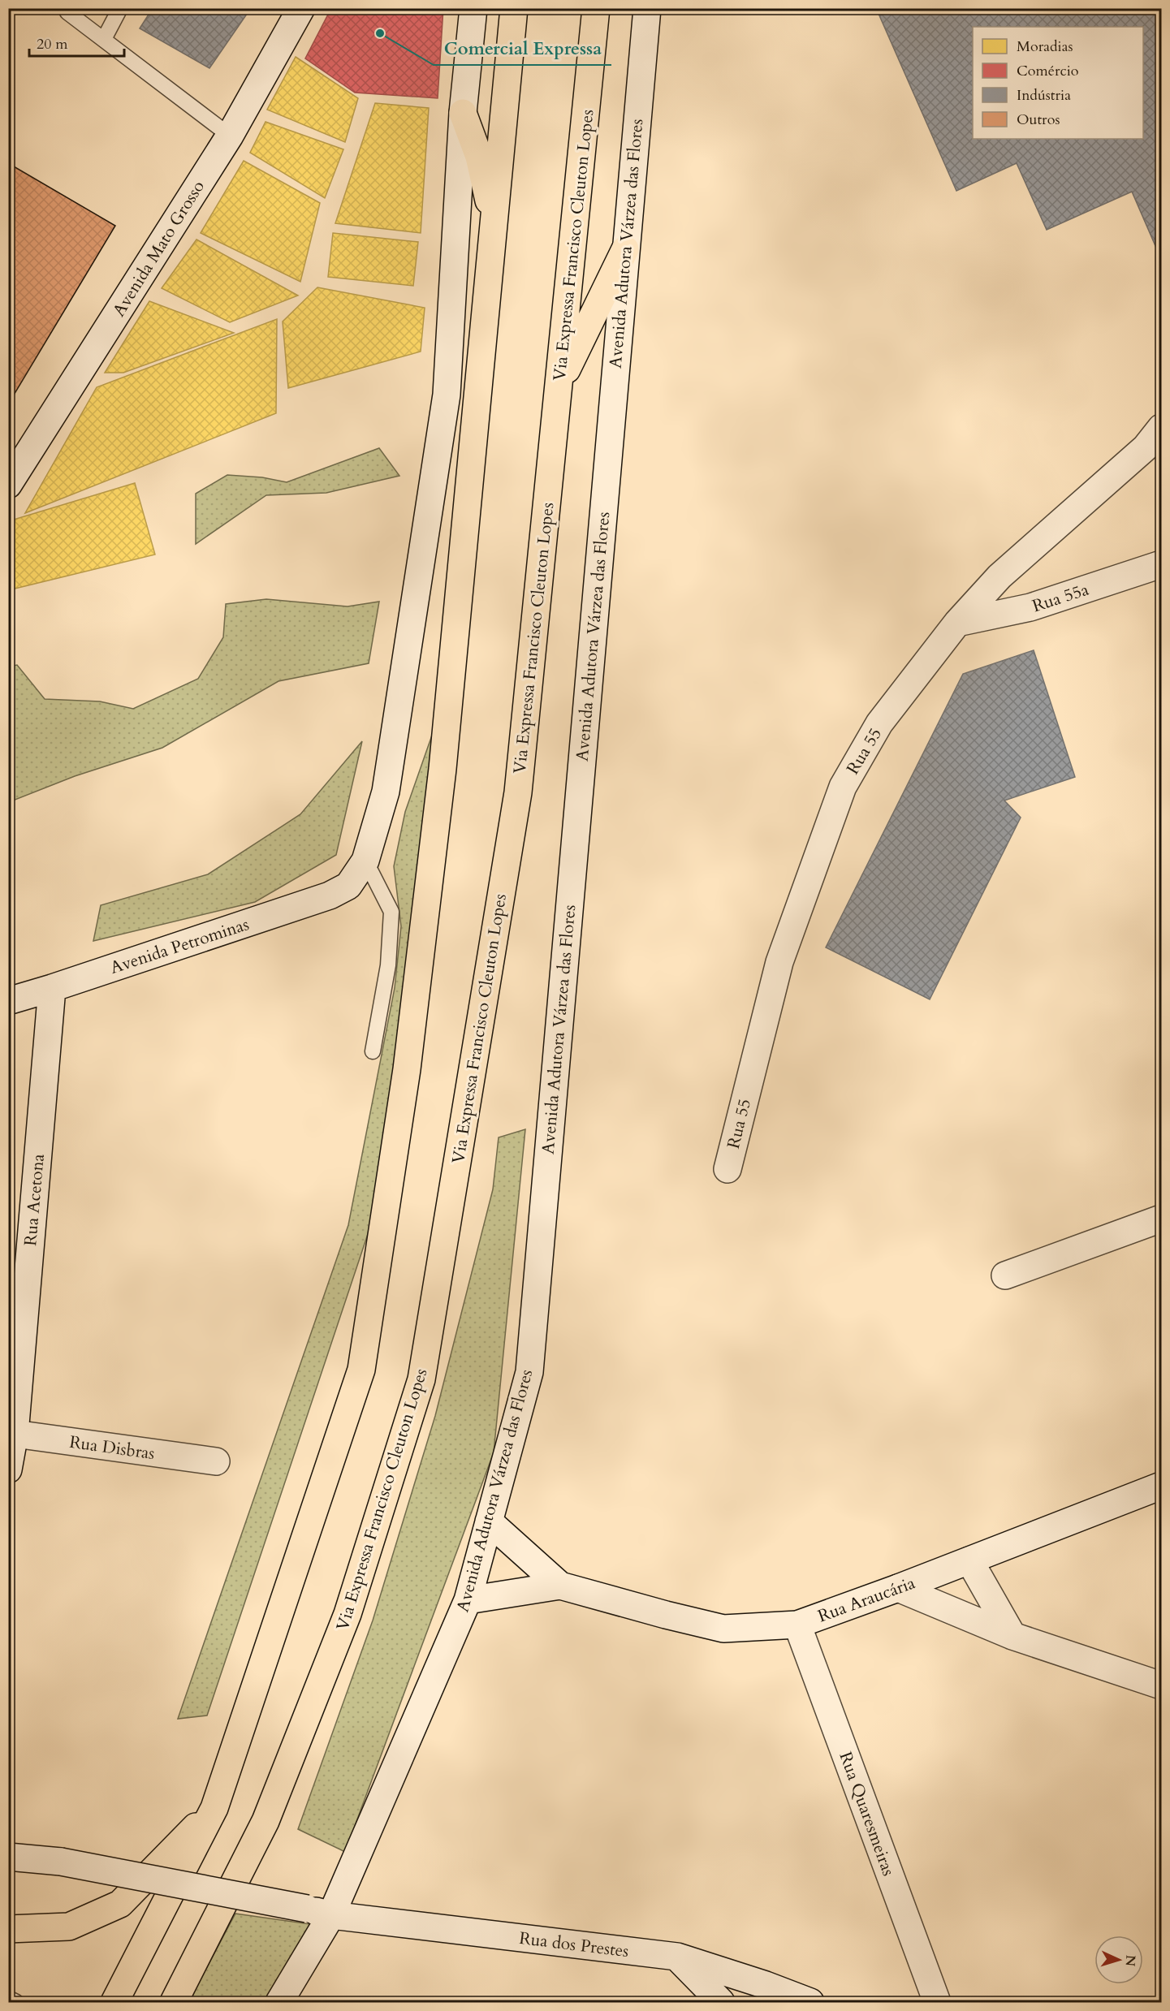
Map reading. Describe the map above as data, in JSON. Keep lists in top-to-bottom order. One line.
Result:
{"streets":{"highway":["Via Expressa Francisco Cleuton Lopes"],"street":["Avenida Adutora Várzea das Flores","Avenida Mato Grosso","Rua 55a","Rua 55","Avenida Petrominas","Rua Acetona","Rua Disbras","Rua Araucária","Rua Quaresmeiras","Rua dos Prestes"]},"crossings":[["Avenida Adutora Várzea das Flores","Rua Araucária"],["Avenida Adutora Várzea das Flores","Rua dos Prestes"],["Rua 55a","Rua 55"],["Avenida Petrominas","Rua Acetona"],["Rua Acetona","Rua Disbras"],["Rua Araucária","Rua Quaresmeiras"]],"places":["Comercial Expressa"],"legend":["Moradias","Comércio","Indústria","Outros"],"scale_bar":"20 m","north":"right"}
